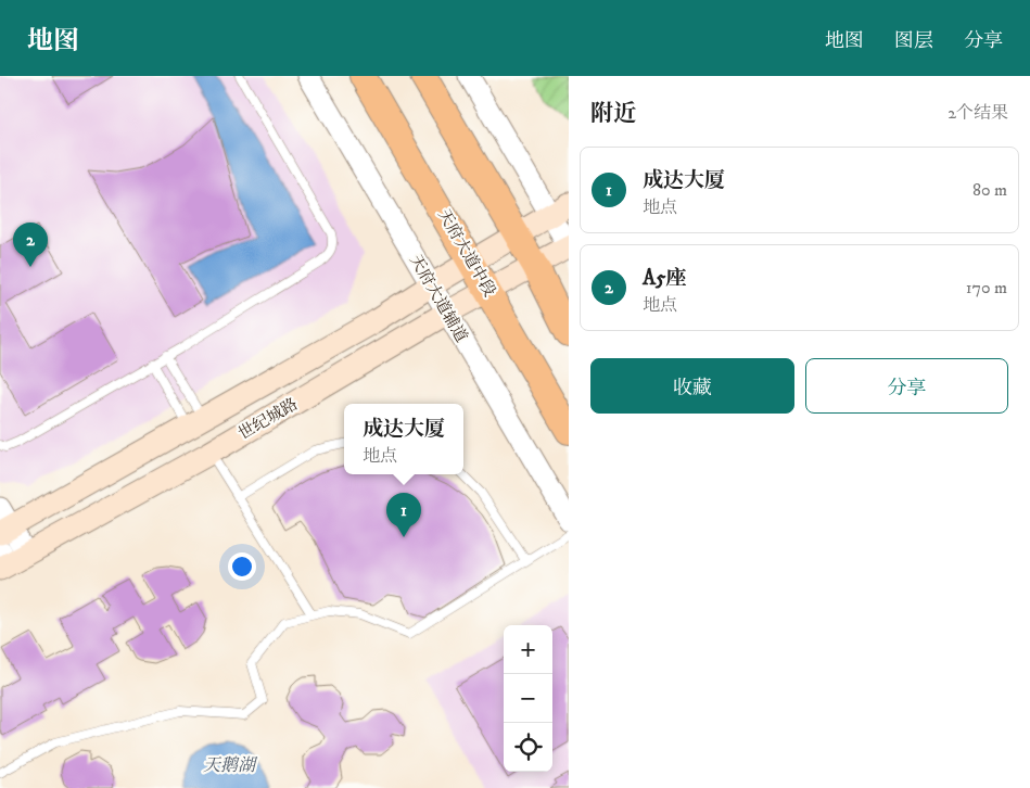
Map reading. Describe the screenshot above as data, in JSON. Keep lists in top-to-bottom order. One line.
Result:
{"streets":{"main road":["天府大道中段","世纪城路"],"street":["天府大道辅道"]},"crossings":[["天府大道中段","世纪城路"],["天府大道辅道","世纪城路"]],"water":["天鹅湖"],"page":{"header":"地图","nav":["地图","图层","分享"],"heading":["附近","2个结果"],"list":[{"mark":"1","name":"成达大厦","note":"地点","value":"80 m"},{"mark":"2","name":"A5座","note":"地点","value":"170 m"}],"pins":["2","1"],"buttons":["收藏","分享"],"popup":["成达大厦","地点"],"map_buttons":["+","−"]}}
